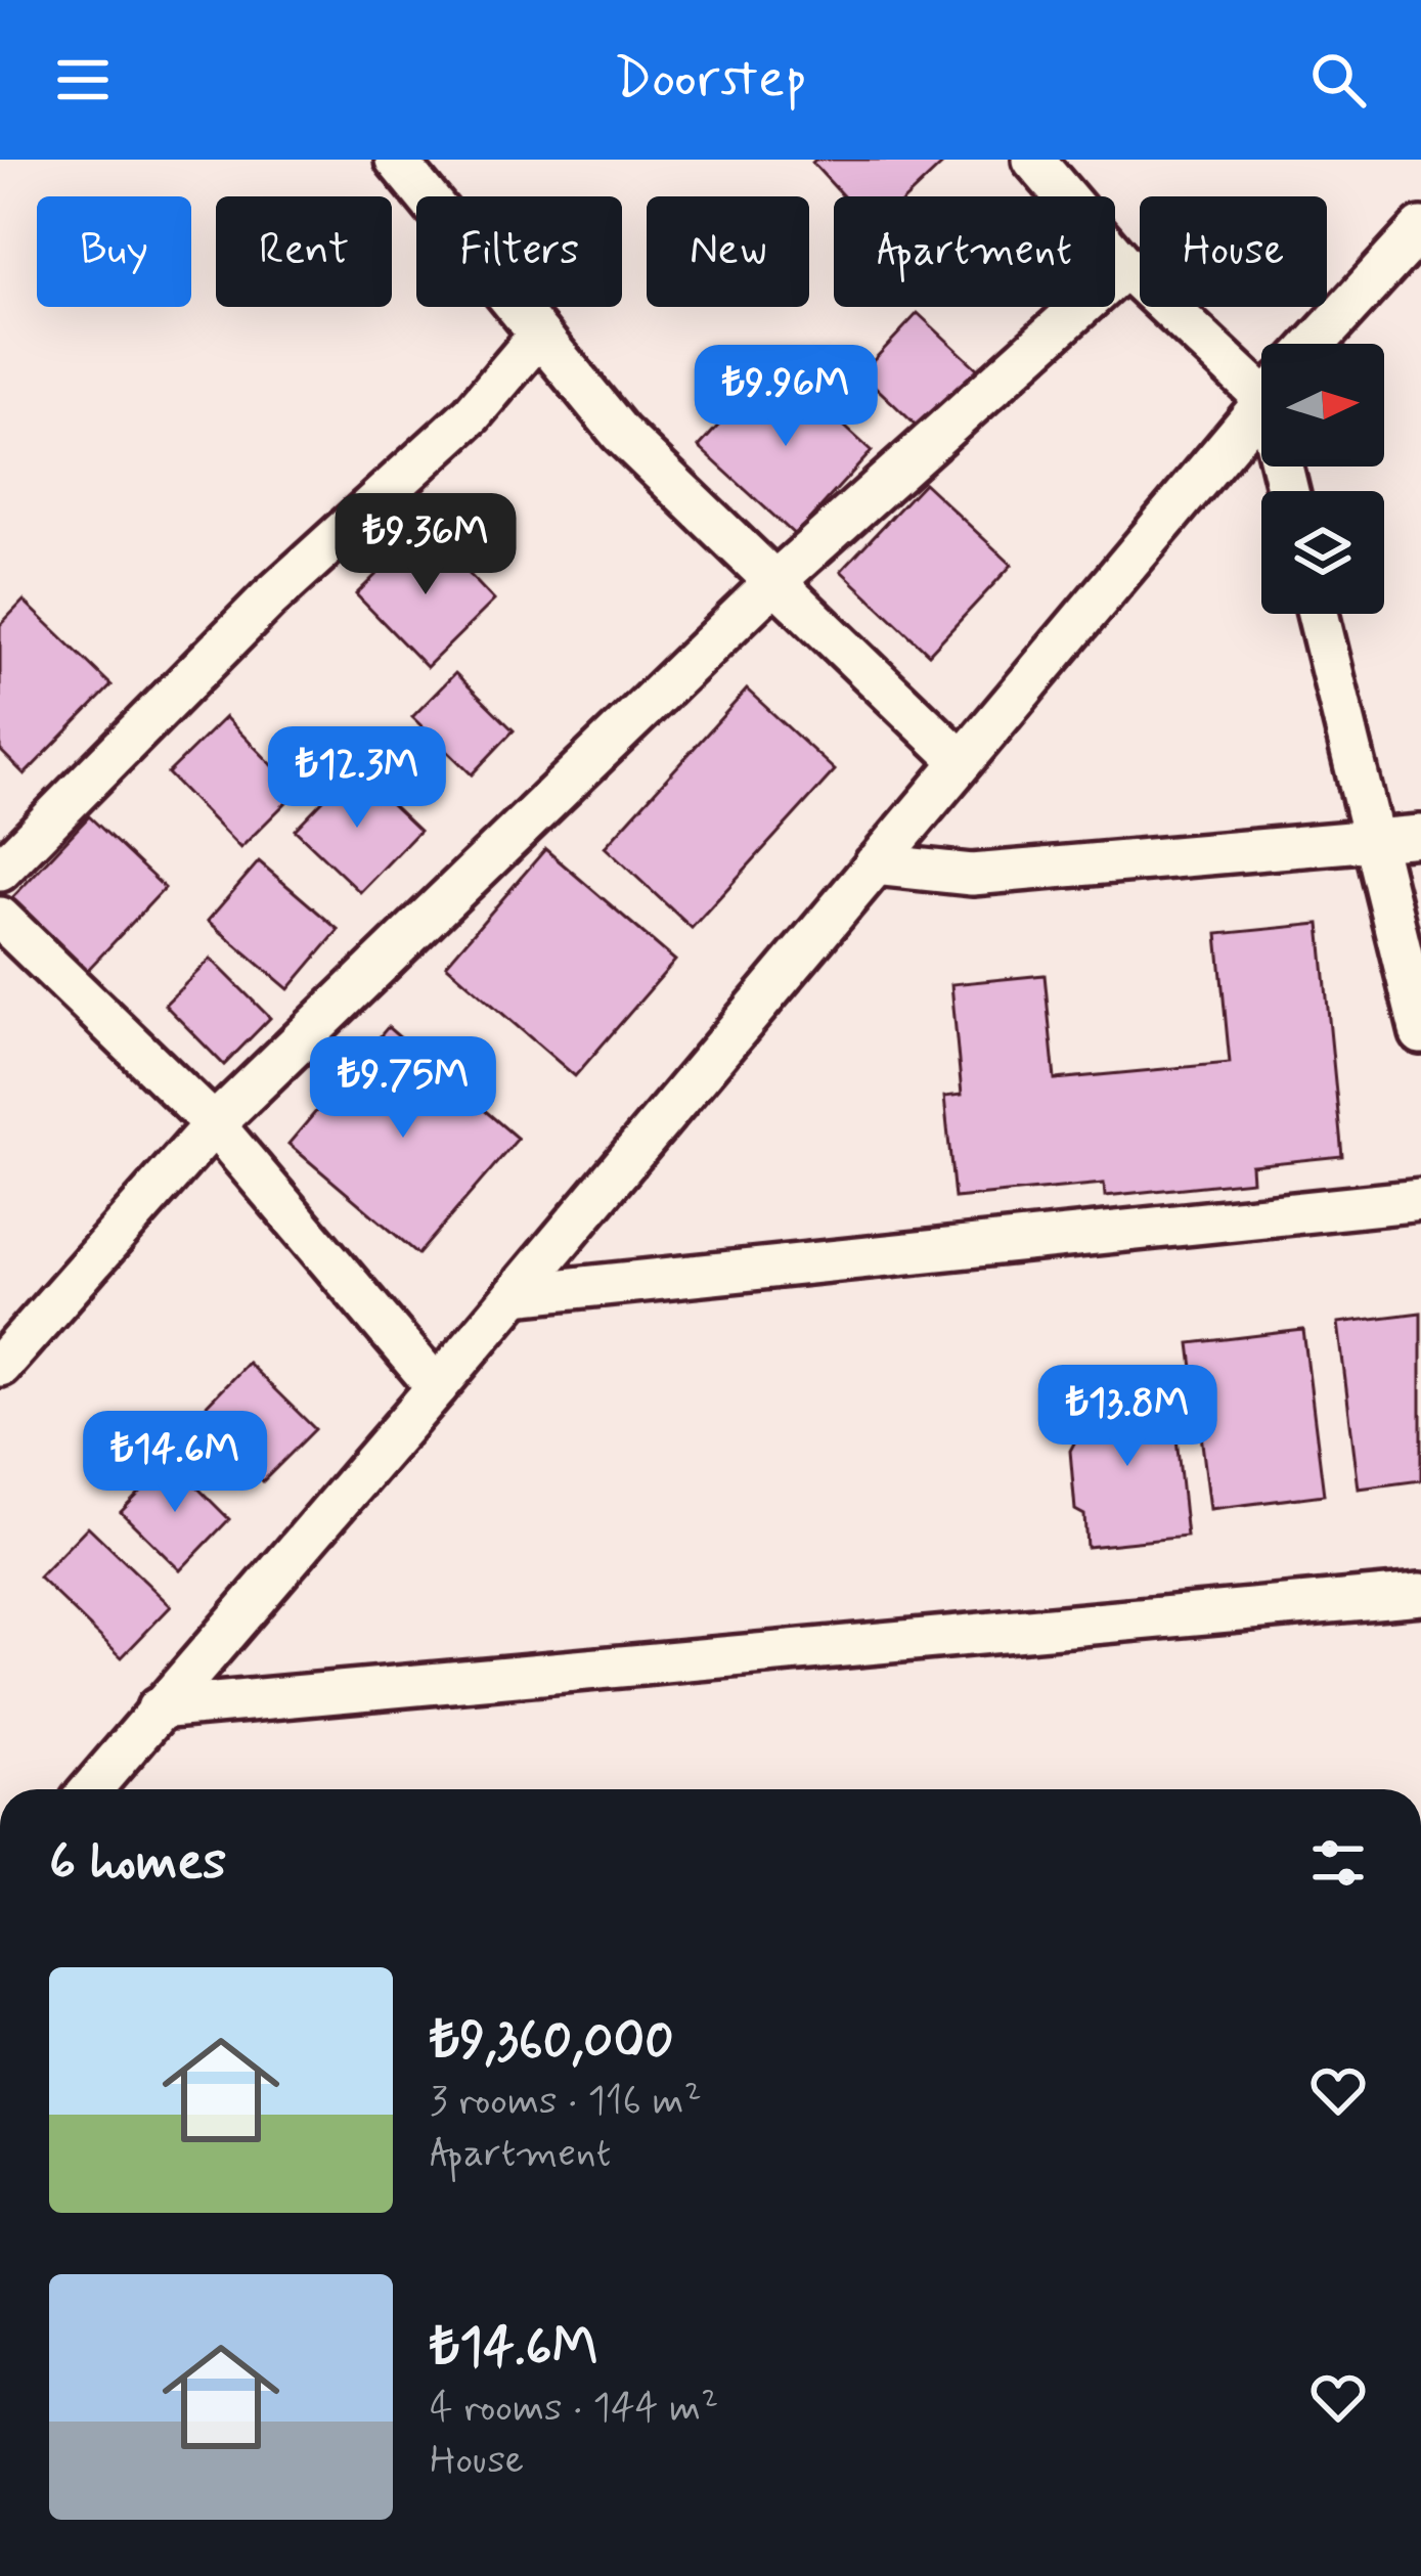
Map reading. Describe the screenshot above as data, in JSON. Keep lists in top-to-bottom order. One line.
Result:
{"north":"right","page":{"header":"Doorstep","chip":["Buy","Rent","Filters","New","Apartment","House"],"price":["₺9.96M","₺9.36M","₺12.3M","₺9.75M","₺13.8M","₺14.6M"],"heading":"6 homes","list":[{"name":"₺9,360,000","note":"3 rooms · 116 m² · Apartment"},{"name":"₺14.6M","note":"4 rooms · 144 m² · House"}]}}
